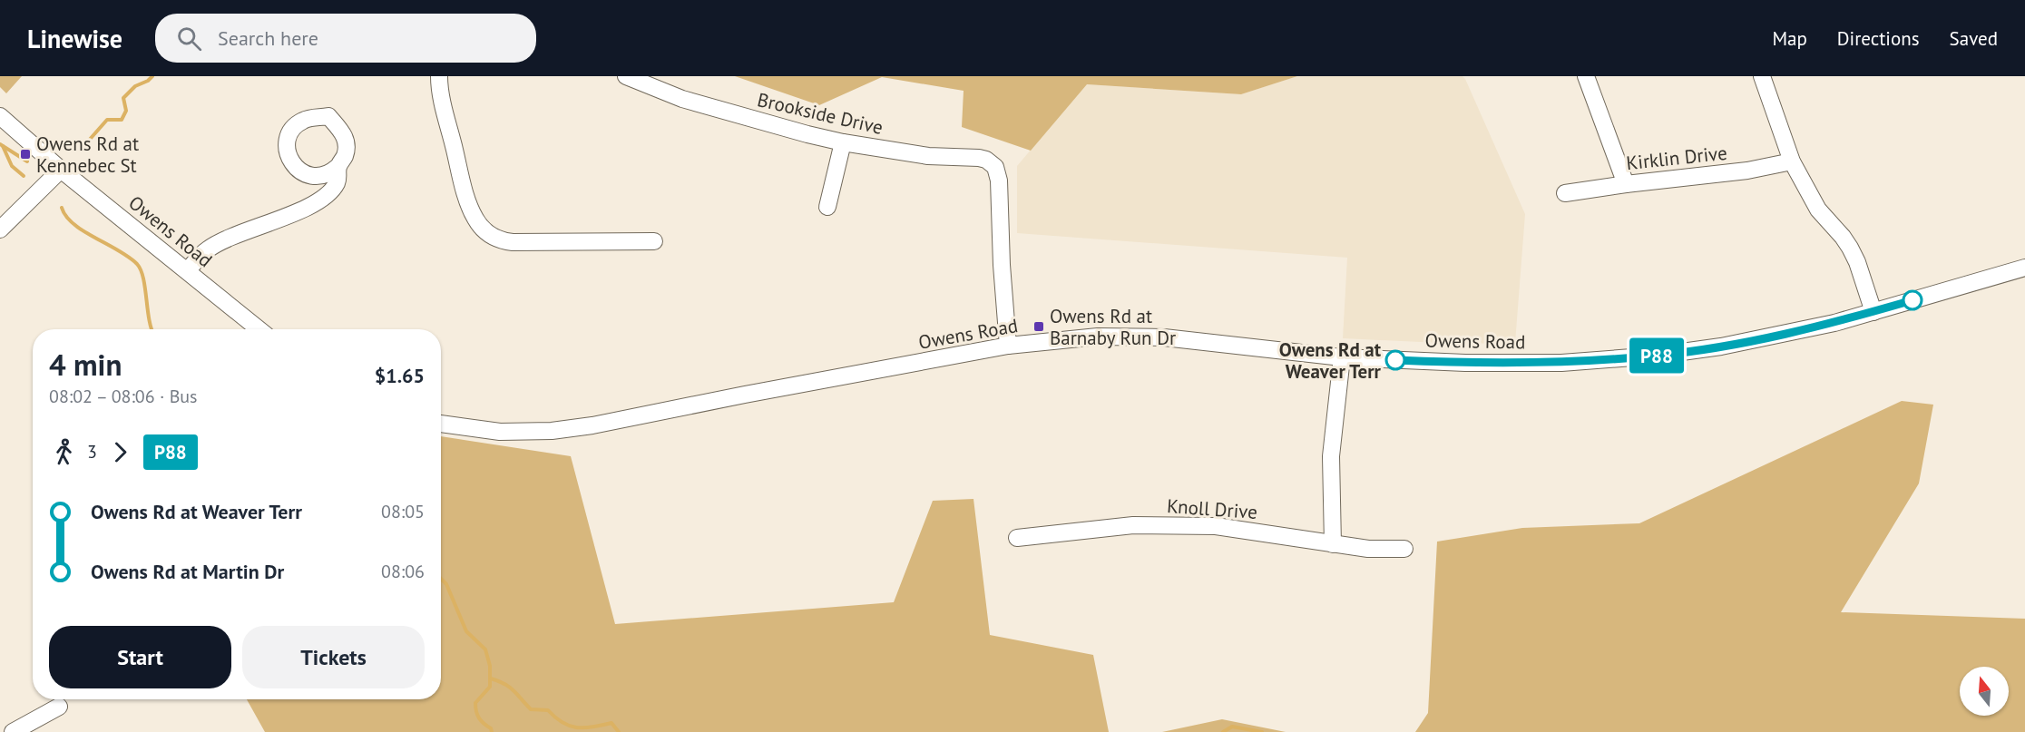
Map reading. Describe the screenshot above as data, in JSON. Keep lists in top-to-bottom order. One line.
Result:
{"streets":{"street":["Brookside Drive","Kirklin Drive","Owens Road","Knoll Drive"]},"crossings":[["Brookside Drive","Owens Road"]],"places":{"transit":["Owens Rd at Kennebec St","Owens Rd at Barnaby Run Dr"],"other":["Owens Rd at Weaver Terr"]},"lines":["bus line P88"],"north":"top","page":{"header":"Linewise","search":"Search here","nav":["Map","Directions","Saved"],"on_map":"P88","heading":["4 min","08:02 – 08:06 · Bus","$1.65"],"legs":["3","P88"],"list":[{"name":"Owens Rd at Weaver Terr","value":"08:05"},{"name":"Owens Rd at Martin Dr","value":"08:06"}],"buttons":["Start","Tickets"]}}
